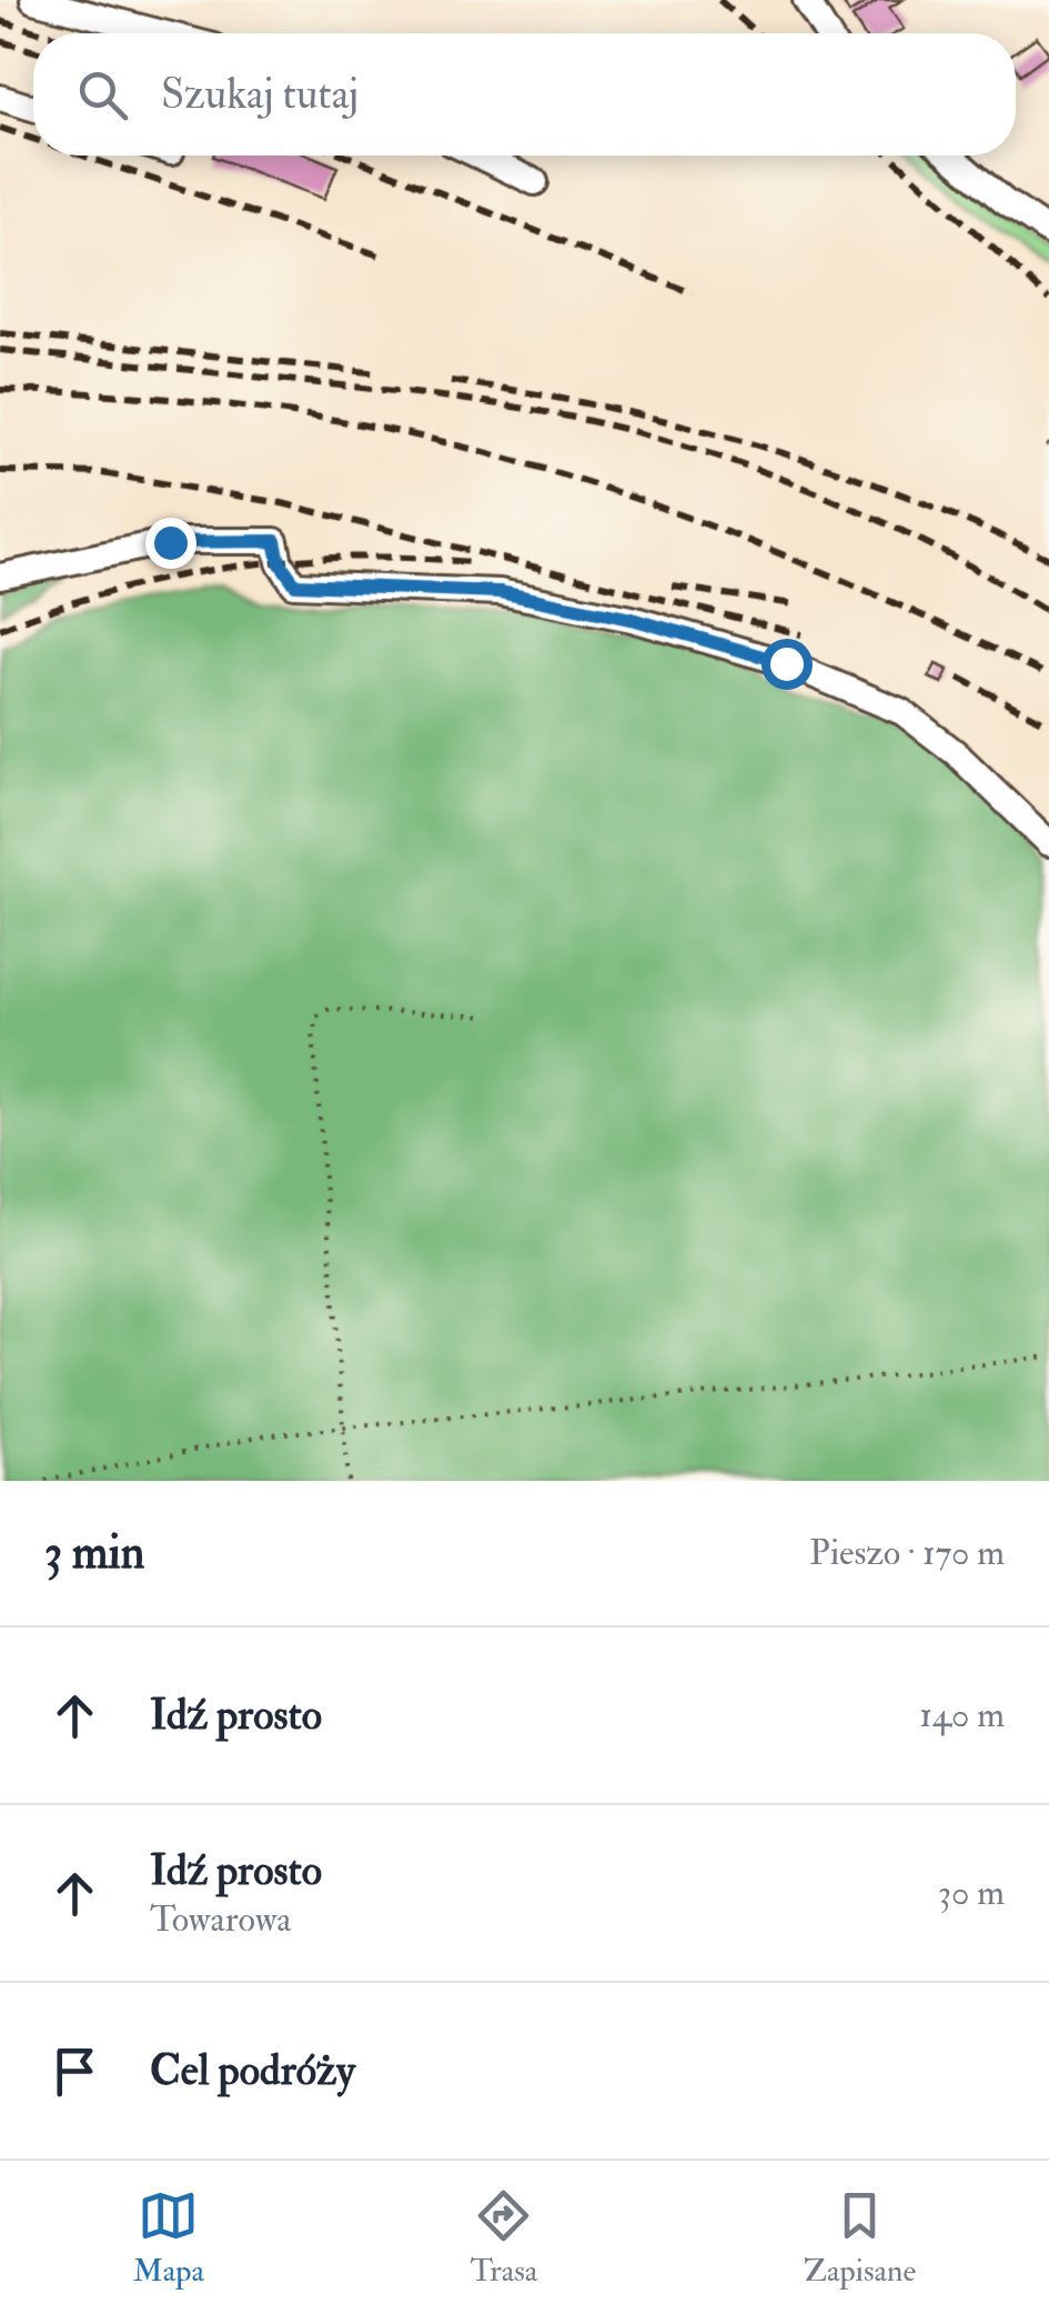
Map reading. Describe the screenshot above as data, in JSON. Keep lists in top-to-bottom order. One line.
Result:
{"page":{"search":"Szukaj tutaj","heading":["3 min","Pieszo · 170 m"],"list":[["Idź prosto","140 m"],["Idź prosto","Towarowa","30 m"],"Cel podróży"],"nav":["Mapa","Trasa","Zapisane"]}}
